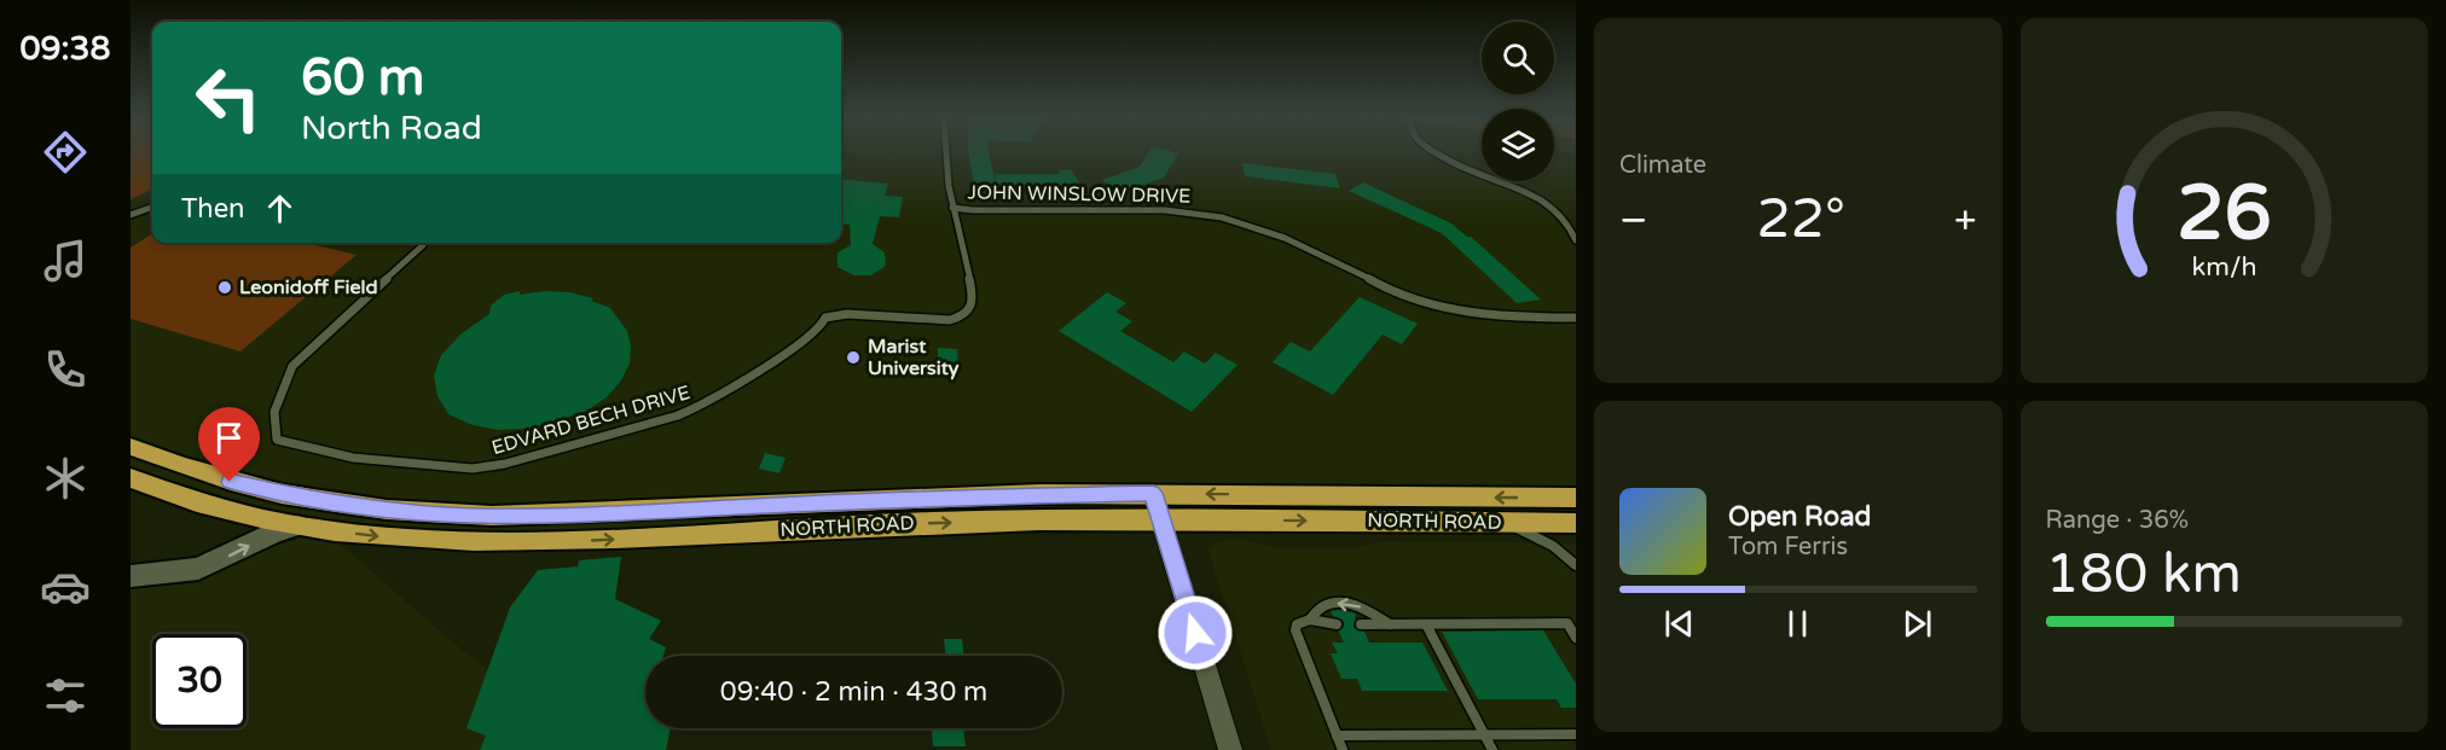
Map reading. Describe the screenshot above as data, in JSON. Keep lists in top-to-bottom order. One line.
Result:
{"streets":{"highway":["NORTH ROAD"],"lane":["JOHN WINSLOW DRIVE","EDVARD BECH DRIVE"]},"crossings":[["JOHN WINSLOW DRIVE","EDVARD BECH DRIVE"]],"places":["Leonidoff Field","Marist University"],"page":{"tabs":"09:38","tile":["Climate",["Range · 36%","180 km"]],"turn":["60 m","North Road"],"then":"Then","heat":["−","22°","+"],"song":["Open Road","Tom Ferris"],"limit":"30","trip":"09:40 · 2 min · 430 m","gauge":["26","km/h"]}}
